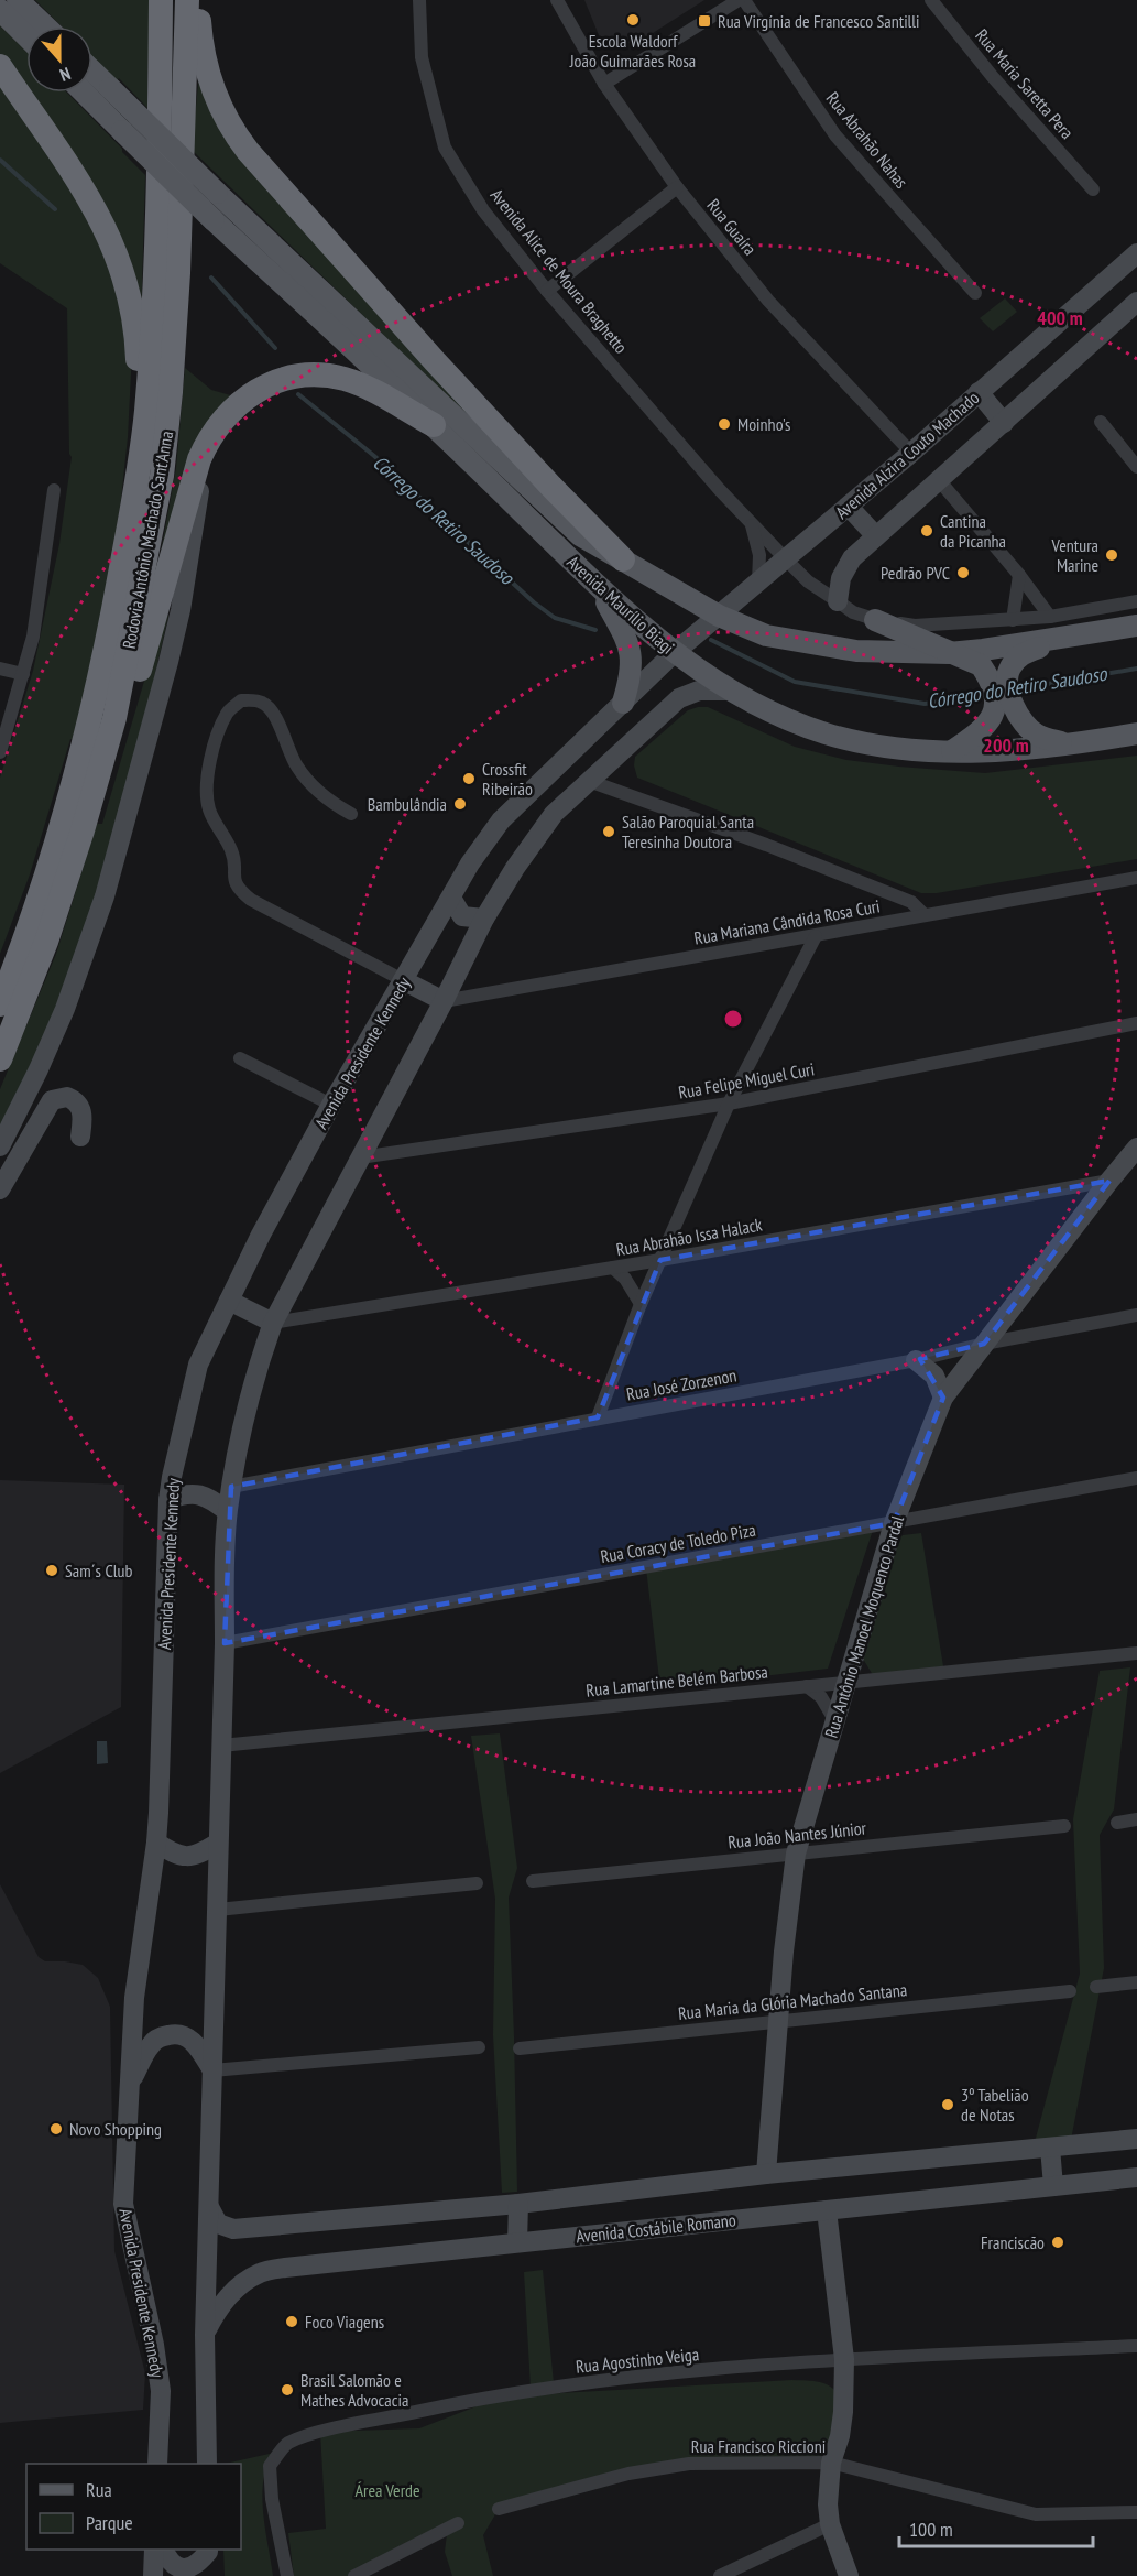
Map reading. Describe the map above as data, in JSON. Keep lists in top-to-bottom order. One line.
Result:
{"streets":{"highway":["Rodovia Antônio Machado Sant'Anna"],"main road":["Avenida Alzira Couto Machado","Avenida Maurílio Biagi","Avenida Presidente Kennedy","Rua Antônio Manoel Moquenco Pardal","Avenida Costábile Romano"],"street":["Rua Maria Saretta Pera","Rua Abrahão Nahas","Rua Guaíra","Avenida Alice de Moura Braghetto","Rua Mariana Cândida Rosa Curi","Rua Felipe Miguel Curi","Rua Abrahão Issa Halack","Rua José Zorzenon","Rua Coracy de Toledo Piza","Rua Lamartine Belém Barbosa","Rua João Nantes Júnior","Rua Maria da Glória Machado Santana","Rua Agostinho Veiga","Rua Francisco Riccioni"]},"crossings":[["Rua Guaíra","Avenida Alzira Couto Machado"],["Avenida Alice de Moura Braghetto","Avenida Alzira Couto Machado"],["Avenida Alzira Couto Machado","Avenida Maurílio Biagi"],["Avenida Alzira Couto Machado","Avenida Presidente Kennedy"],["Avenida Maurílio Biagi","Avenida Presidente Kennedy"],["Rua Abrahão Issa Halack","Rua Antônio Manoel Moquenco Pardal"],["Rua José Zorzenon","Rua Antônio Manoel Moquenco Pardal"],["Rua Coracy de Toledo Piza","Rua Antônio Manoel Moquenco Pardal"],["Rua Antônio Manoel Moquenco Pardal","Rua Lamartine Belém Barbosa"],["Rua Antônio Manoel Moquenco Pardal","Rua João Nantes Júnior"],["Rua Antônio Manoel Moquenco Pardal","Rua Maria da Glória Machado Santana"]],"water":["Córrego do Retiro Saudoso"],"parks":["Área Verde"],"places":{"other":["Escola Waldorf João Guimarães Rosa","Moinho's","Cantina da Picanha","Ventura Marine","Pedrão PVC","Crossfit Ribeirão","Bambulândia","Salão Paroquial Santa Teresinha Doutora","Sam´s Club","3º Tabelião de Notas","Novo Shopping","Franciscão","Foco Viagens","Brasil Salomão e Mathes Advocacia"],"transit":["Rua Virgínia de Francesco Santilli"]},"legend":["Rua","Parque"],"scale_bar":"100 m","north":"bottom","rings":["400 m","200 m"]}
